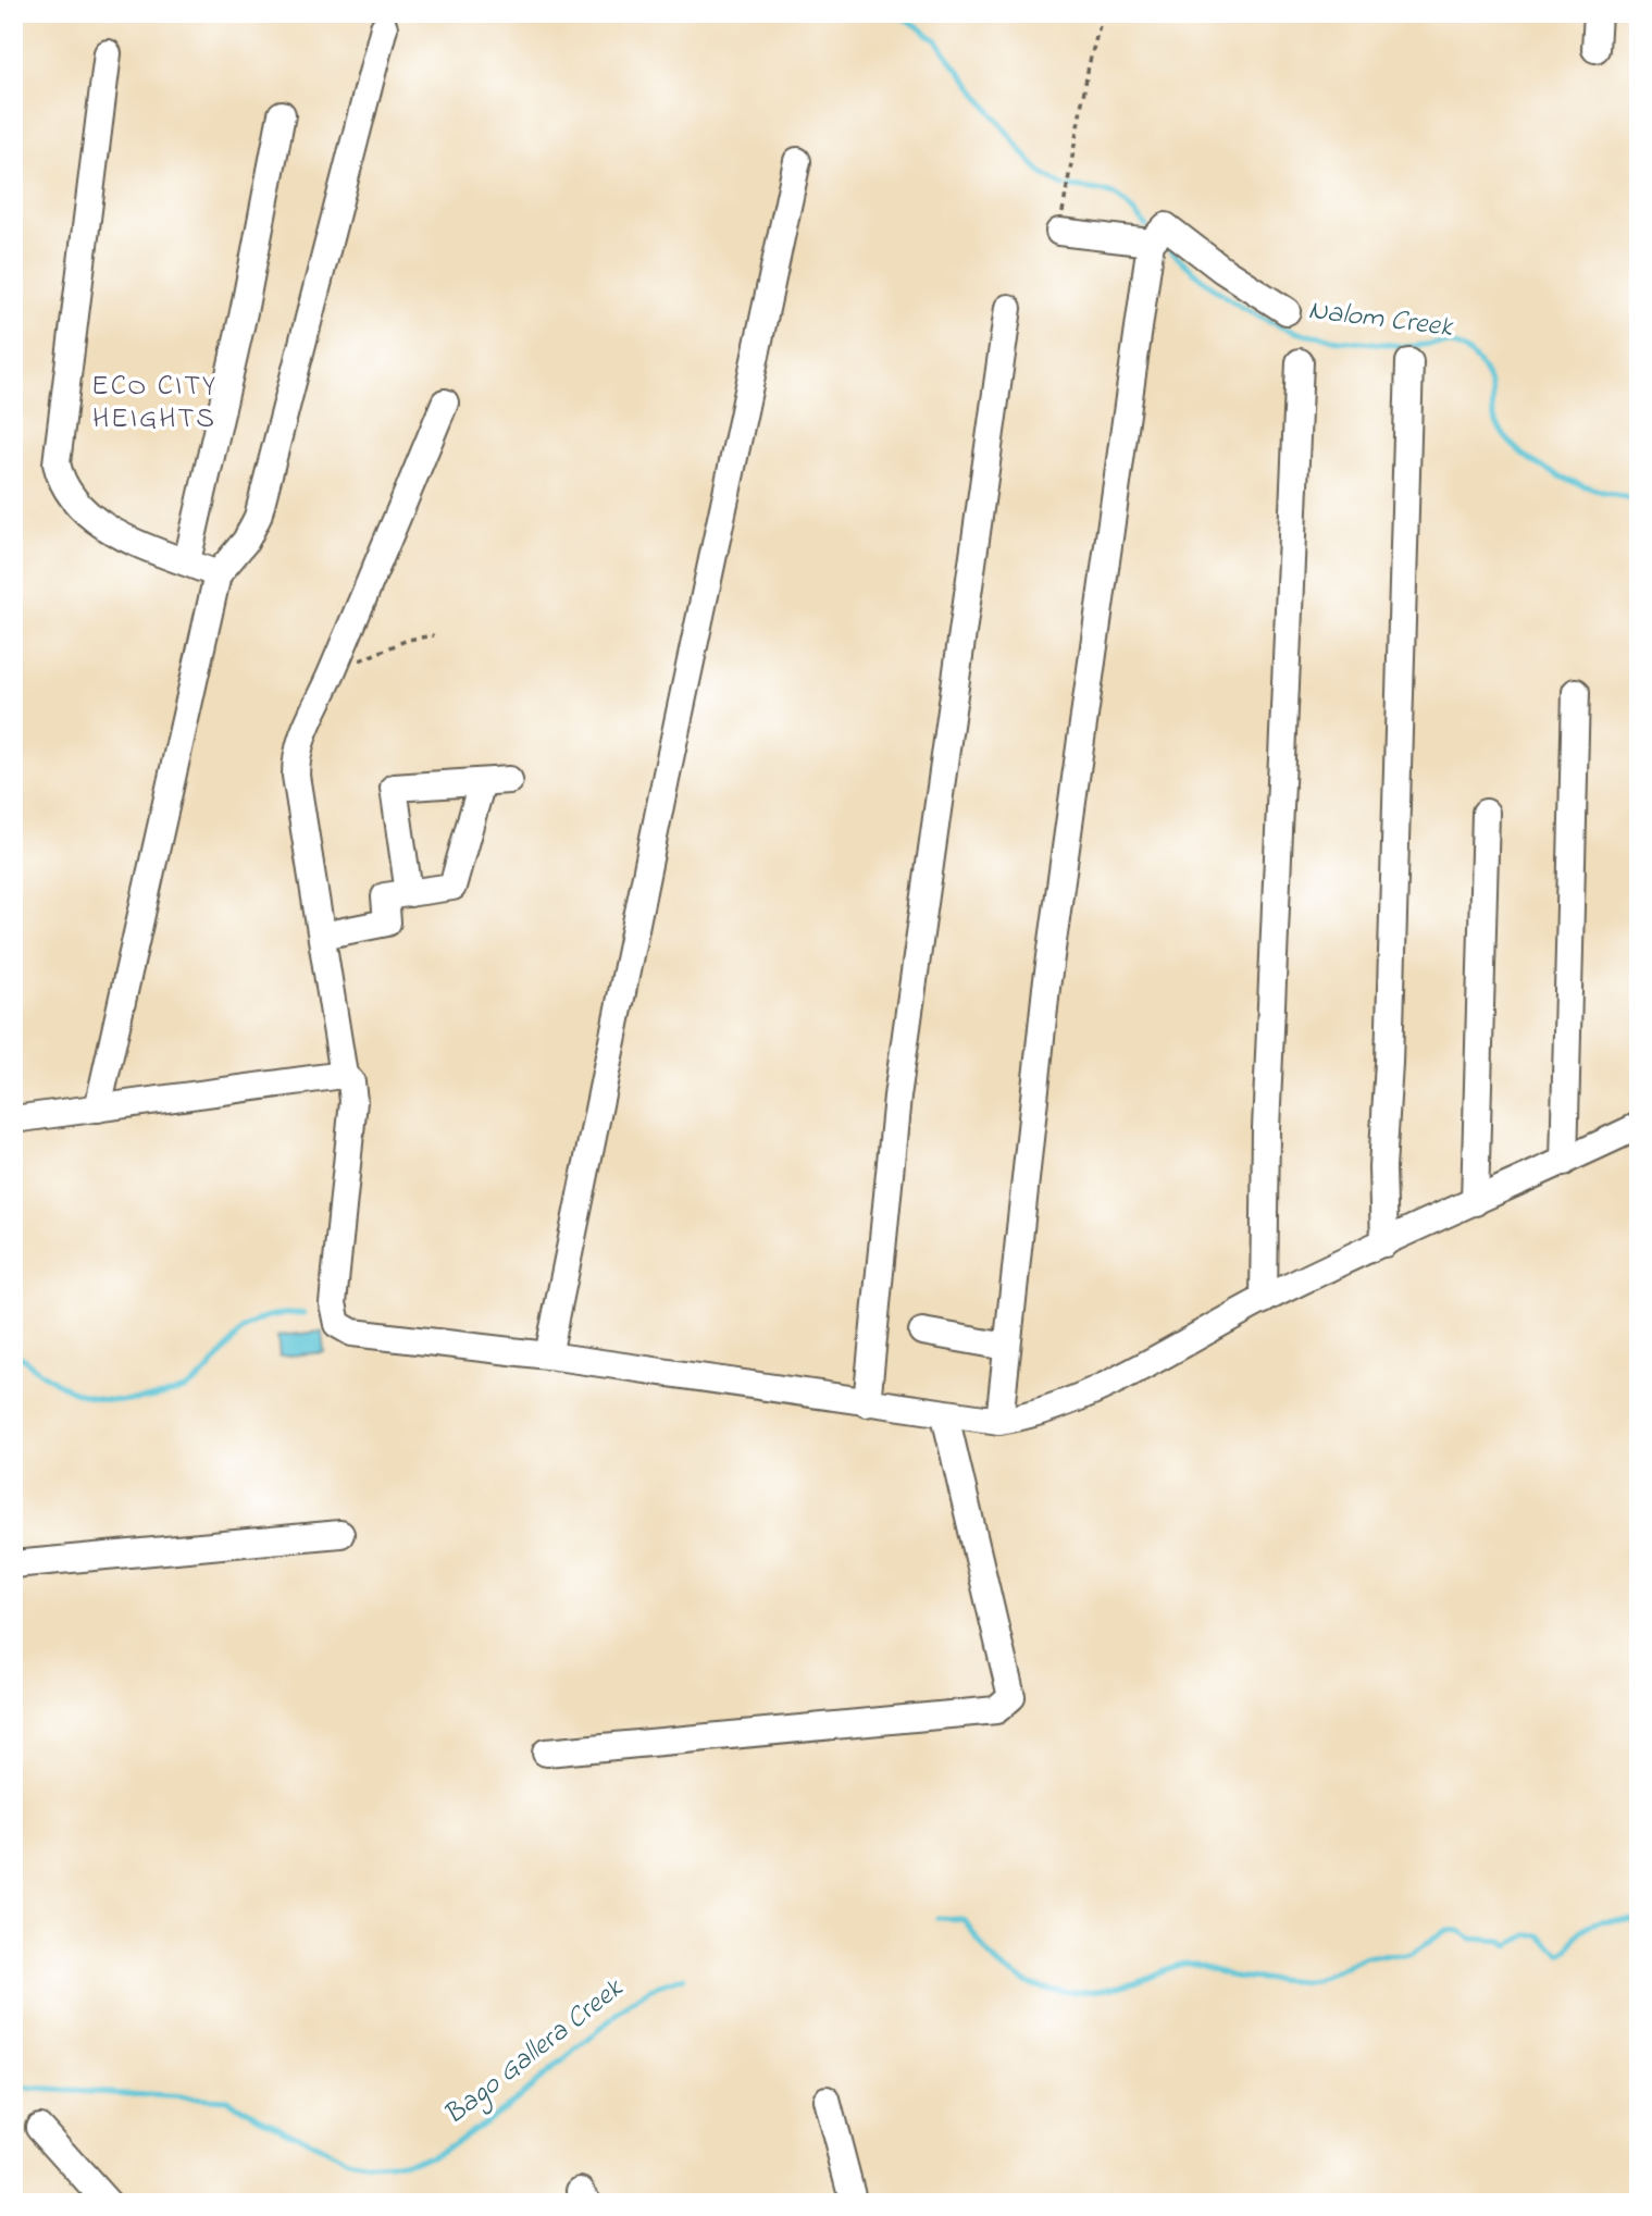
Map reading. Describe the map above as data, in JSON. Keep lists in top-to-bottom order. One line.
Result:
{"districts":["ECO CITY HEIGHTS"],"water":["Nalom Creek","Bago Gallera Creek"]}
